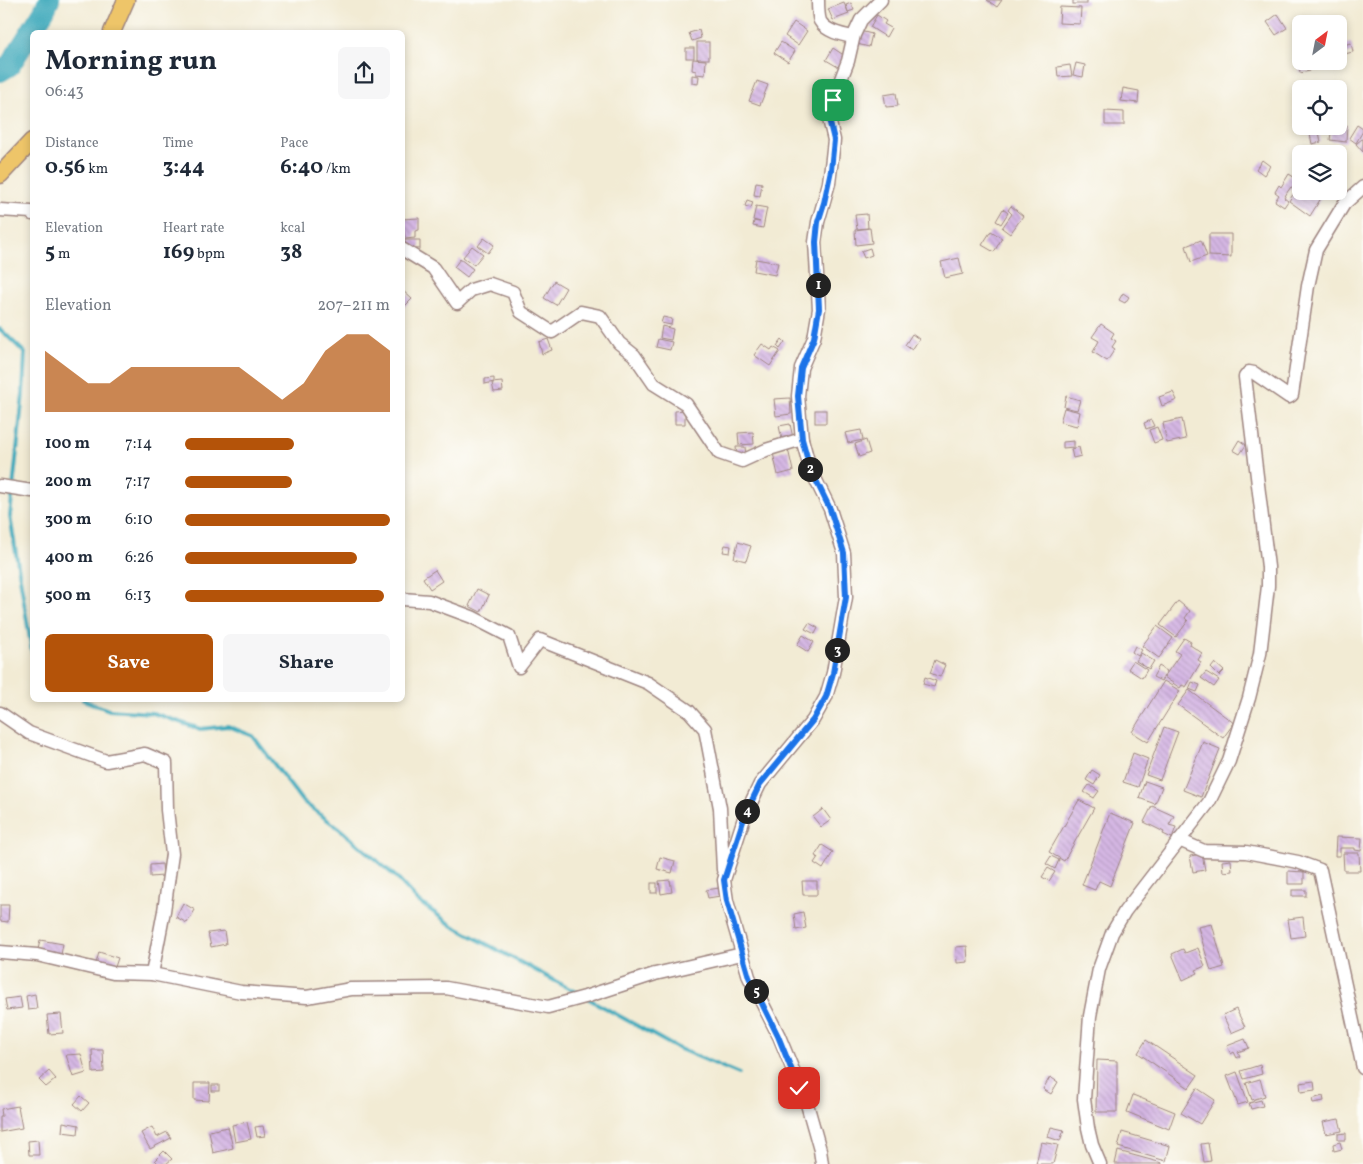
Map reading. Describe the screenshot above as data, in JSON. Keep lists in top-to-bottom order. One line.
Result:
{"north":"top right","page":{"heading":["Morning run","06:43"],"stats":[["Distance","0.56 km"],["Time","3:44"],["Pace","6:40 /km"],["Elevation","5 m"],["Heart rate","169 bpm"],["kcal","38"]],"pins":["1","2","3","4","5"],"chart":["Elevation","207–211 m"],"list":[{"name":"100 m","note":"7:14"},{"name":"200 m","note":"7:17"},{"name":"300 m","note":"6:10"},{"name":"400 m","note":"6:26"},{"name":"500 m","note":"6:13"}],"buttons":["Save","Share"]}}
